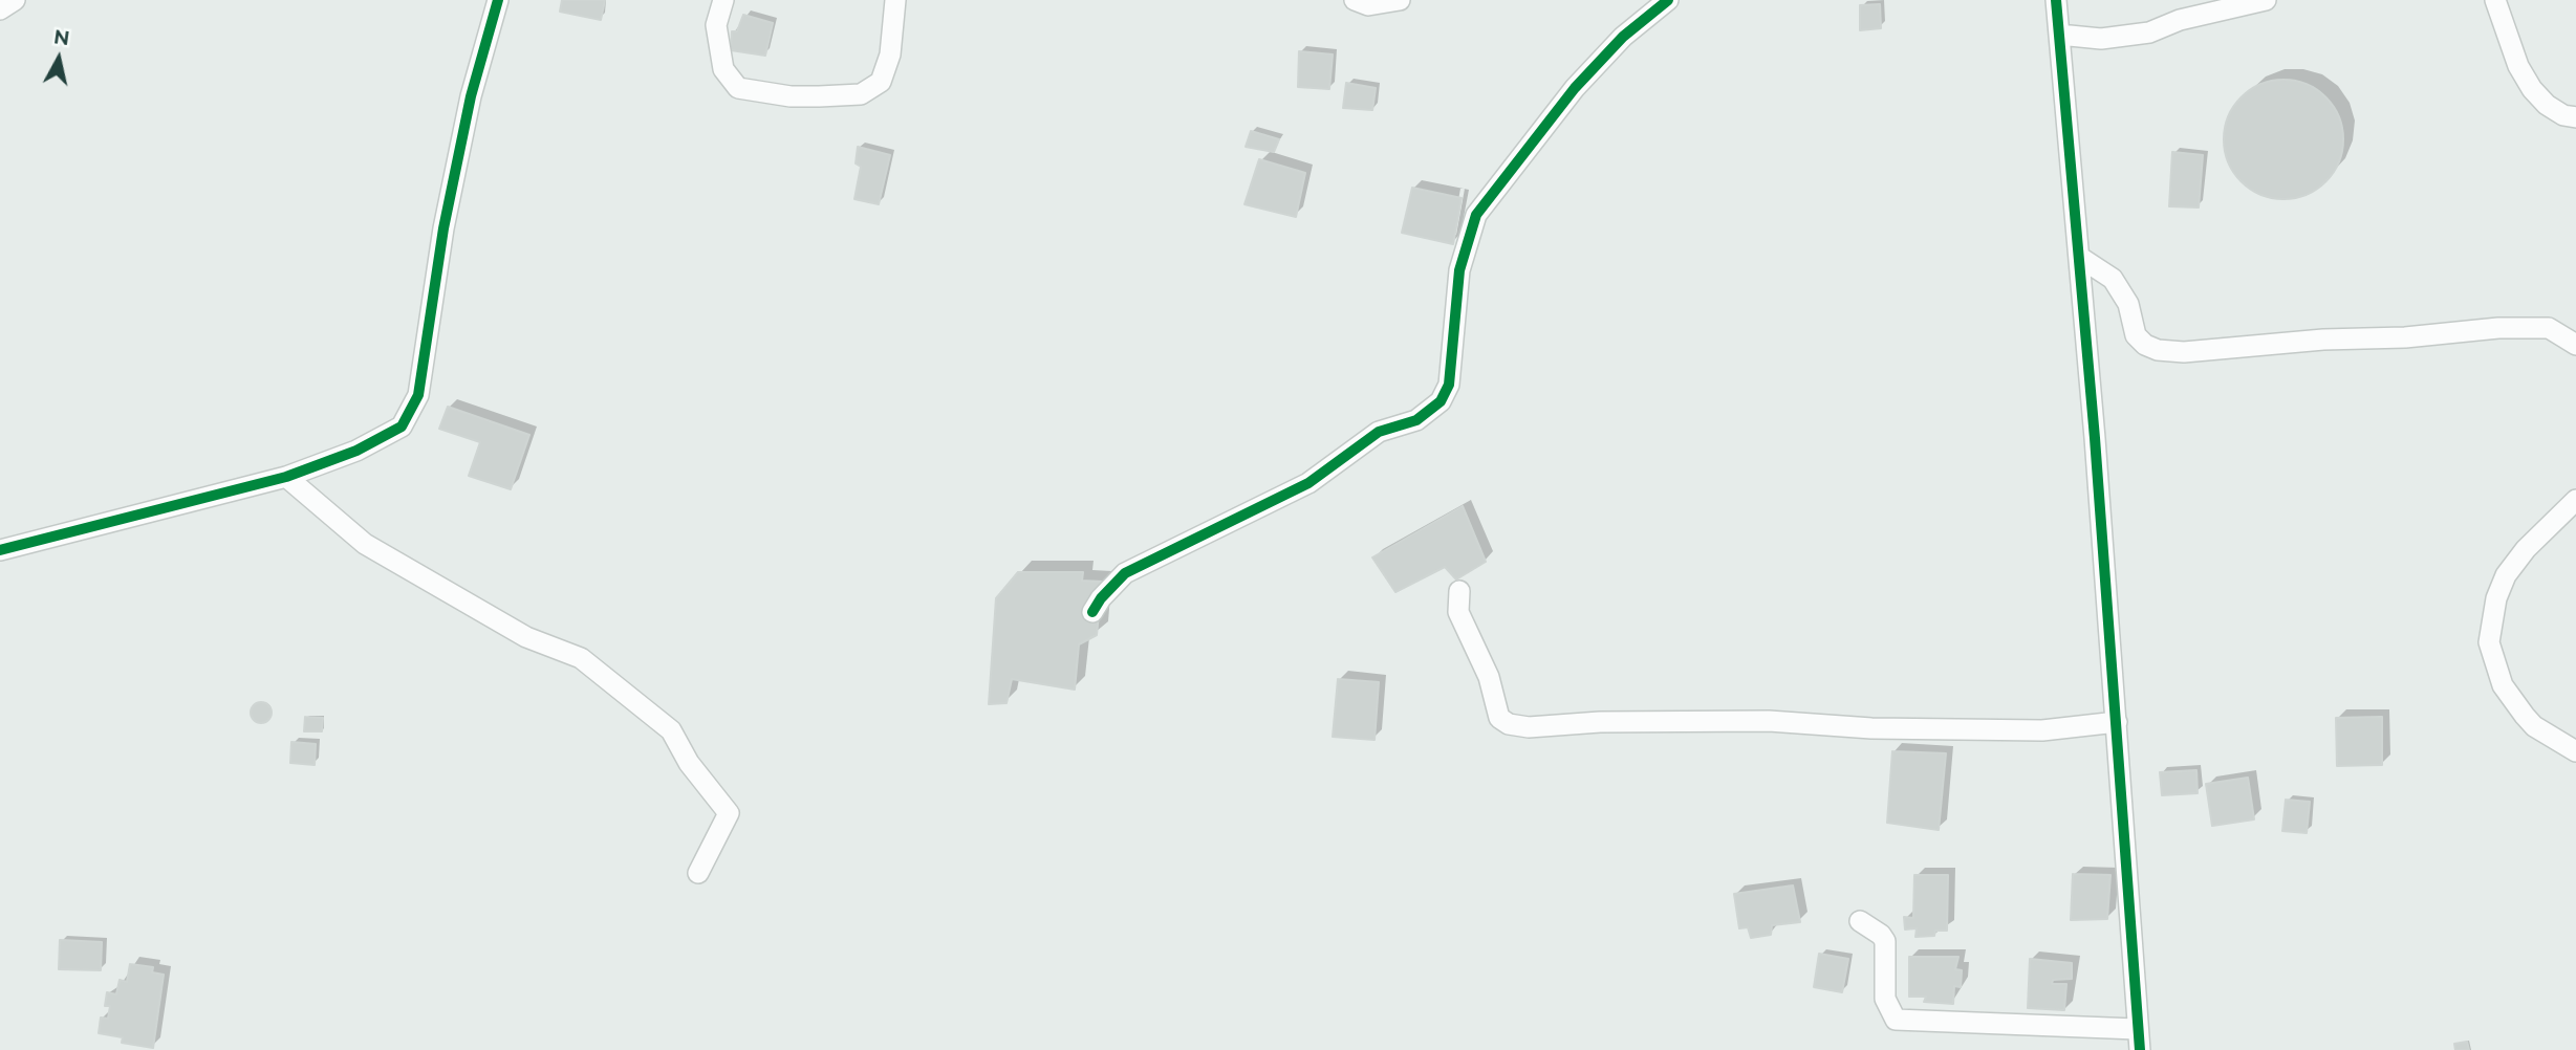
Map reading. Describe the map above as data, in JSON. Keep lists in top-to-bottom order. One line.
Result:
{"north":"top"}
